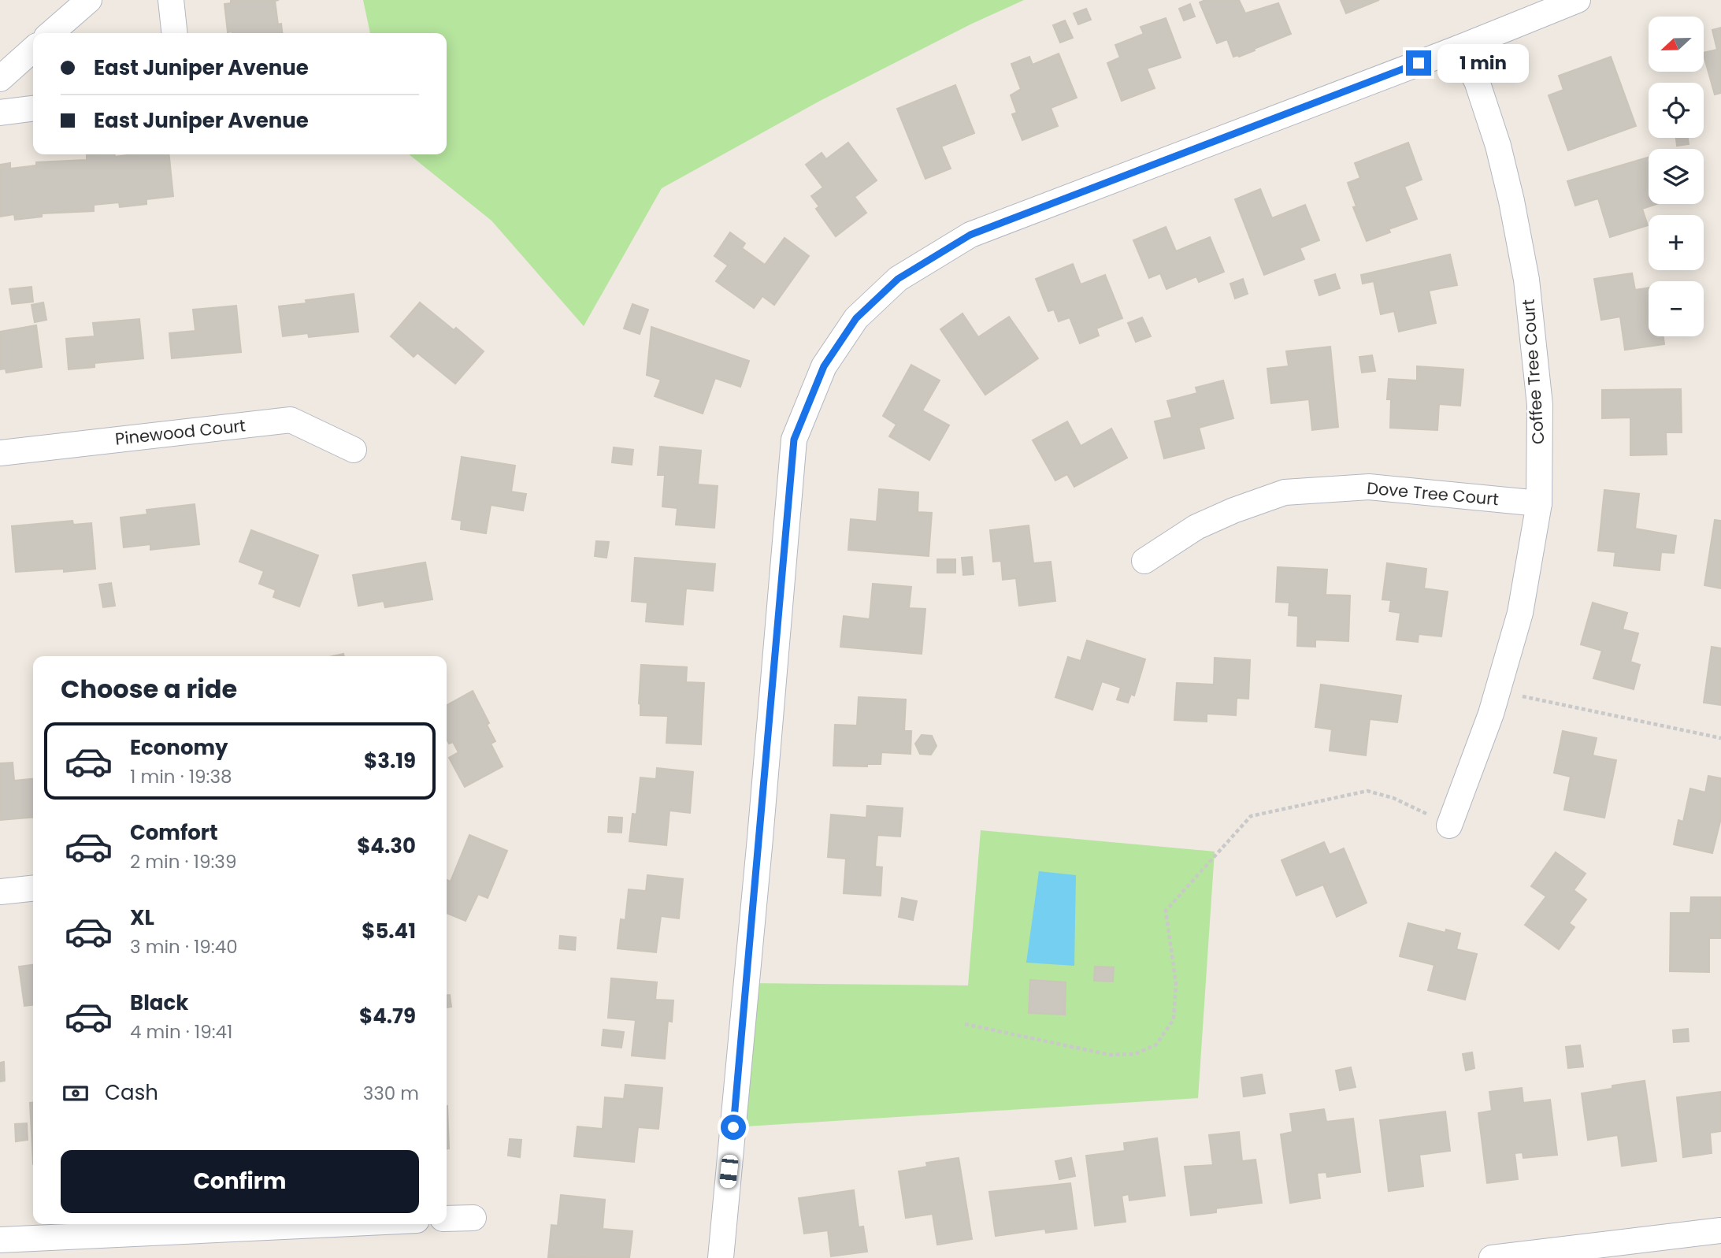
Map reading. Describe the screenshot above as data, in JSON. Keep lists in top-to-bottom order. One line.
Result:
{"streets":{"street":["Coffee Tree Court","Pinewood Court","Dove Tree Court"]},"crossings":[["Coffee Tree Court","Dove Tree Court"]],"north":"left","page":{"map_buttons":["+","−"],"banner":["East Juniper Avenue","East Juniper Avenue"],"bubble":"1 min","heading":"Choose a ride","list":[{"name":"Economy","note":"1 min · 19:38","value":"$3.19"},{"name":"Comfort","note":"2 min · 19:39","value":"$4.30"},{"name":"XL","note":"3 min · 19:40","value":"$5.41"},{"name":"Black","note":"4 min · 19:41","value":"$4.79"}],"pay":["Cash","330 m"],"buttons":"Confirm"}}
